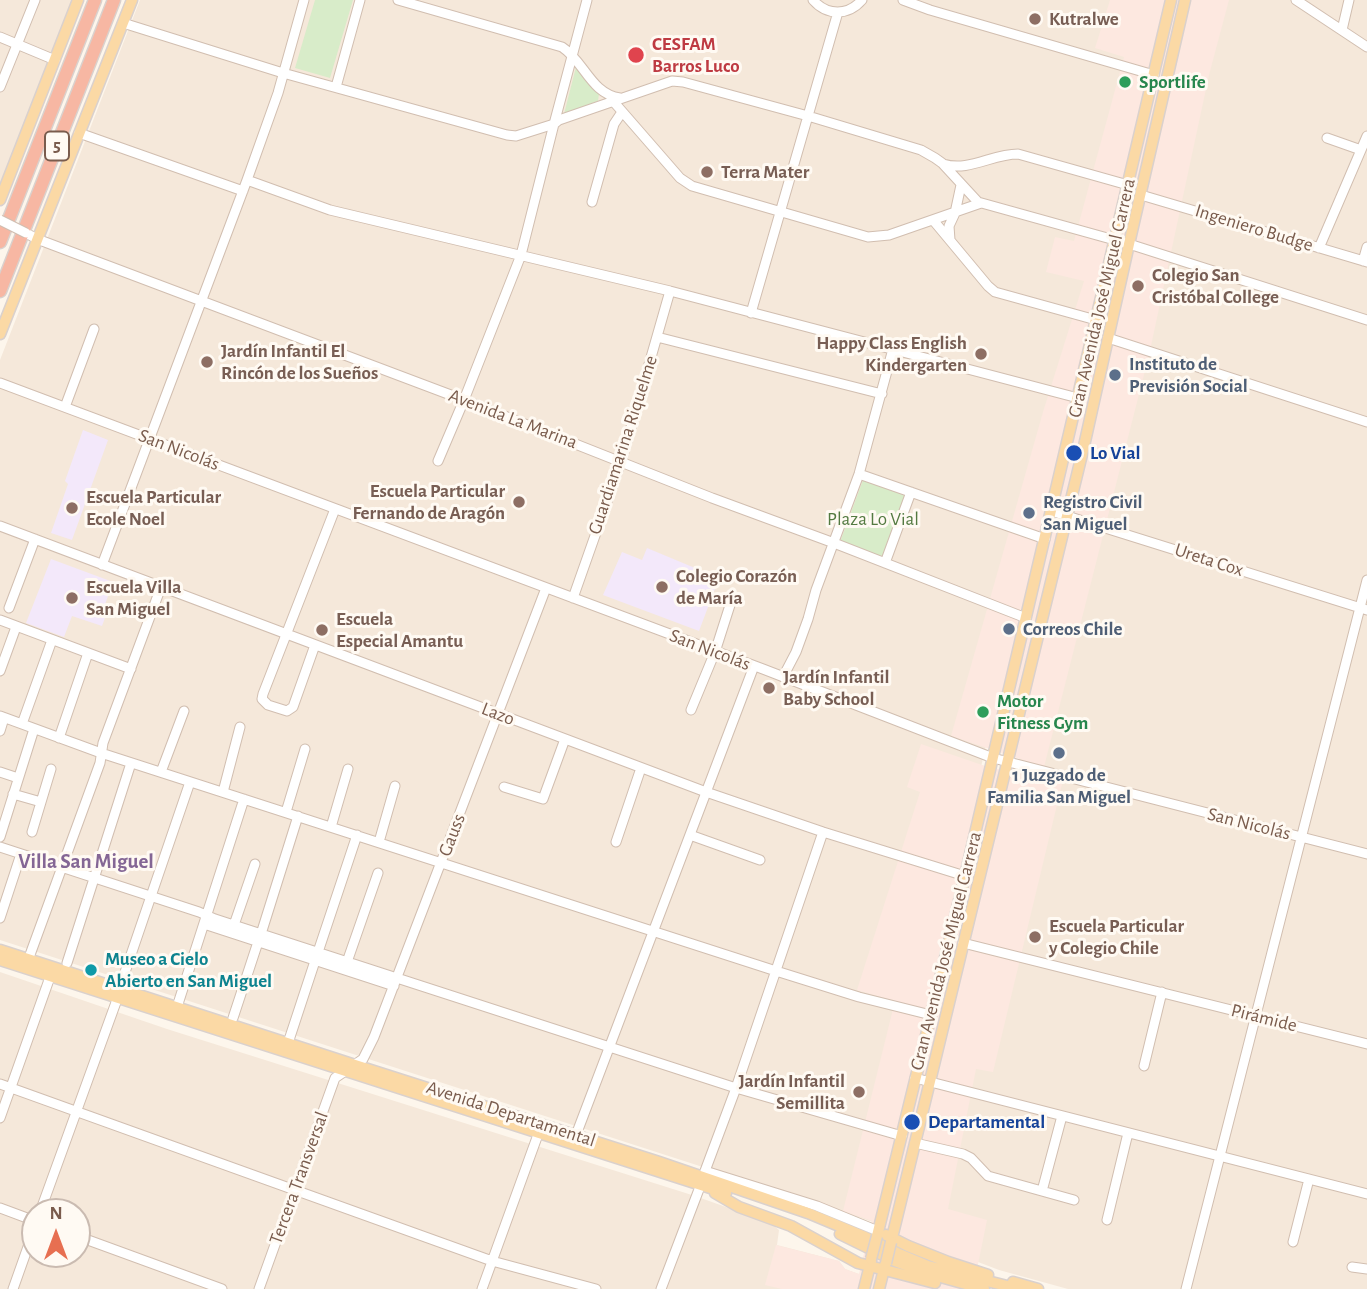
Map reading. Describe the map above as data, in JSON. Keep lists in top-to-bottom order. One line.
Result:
{"streets":{"highway":["5"],"main road":["Gran Avenida José Miguel Carrera","Avenida Departamental"],"street":["Ingeniero Budge","Avenida La Marina","Guardiamarina Riquelme","San Nicolás","Ureta Cox","Lazo","Gauss","Pirámide","Tercera Transversal"]},"crossings":[["Ingeniero Budge","Gran Avenida José Miguel Carrera"],["Gran Avenida José Miguel Carrera","Avenida La Marina"],["Gran Avenida José Miguel Carrera","San Nicolás"],["Gran Avenida José Miguel Carrera","Ureta Cox"],["Gran Avenida José Miguel Carrera","Lazo"],["Gran Avenida José Miguel Carrera","Pirámide"],["Avenida La Marina","Guardiamarina Riquelme"],["Guardiamarina Riquelme","San Nicolás"],["San Nicolás","Gauss"],["Lazo","Gauss"],["Gauss","Avenida Departamental"],["Gauss","Tercera Transversal"],["Avenida Departamental","Tercera Transversal"]],"districts":["Villa San Miguel"],"parks":["Plaza Lo Vial"],"places":["Kutralwe","CESFAM Barros Luco","Sportlife","Terra Mater","Colegio San Cristóbal College","Happy Class English Kindergarten","Jardín Infantil El Rincón de los Sueños","Instituto de Previsión Social","Lo Vial","Escuela Particular Fernando de Aragón","Escuela Particular Ecole Noel","Registro Civil San Miguel","Colegio Corazón de María","Escuela Villa San Miguel","Correos Chile","Escuela Especial Amantu","Jardín Infantil Baby School","Motor Fitness Gym","1 Juzgado de Familia San Miguel","Escuela Particular y Colegio Chile","Museo a Cielo Abierto en San Miguel","Jardín Infantil Semillita","Departamental"],"north":"top"}
